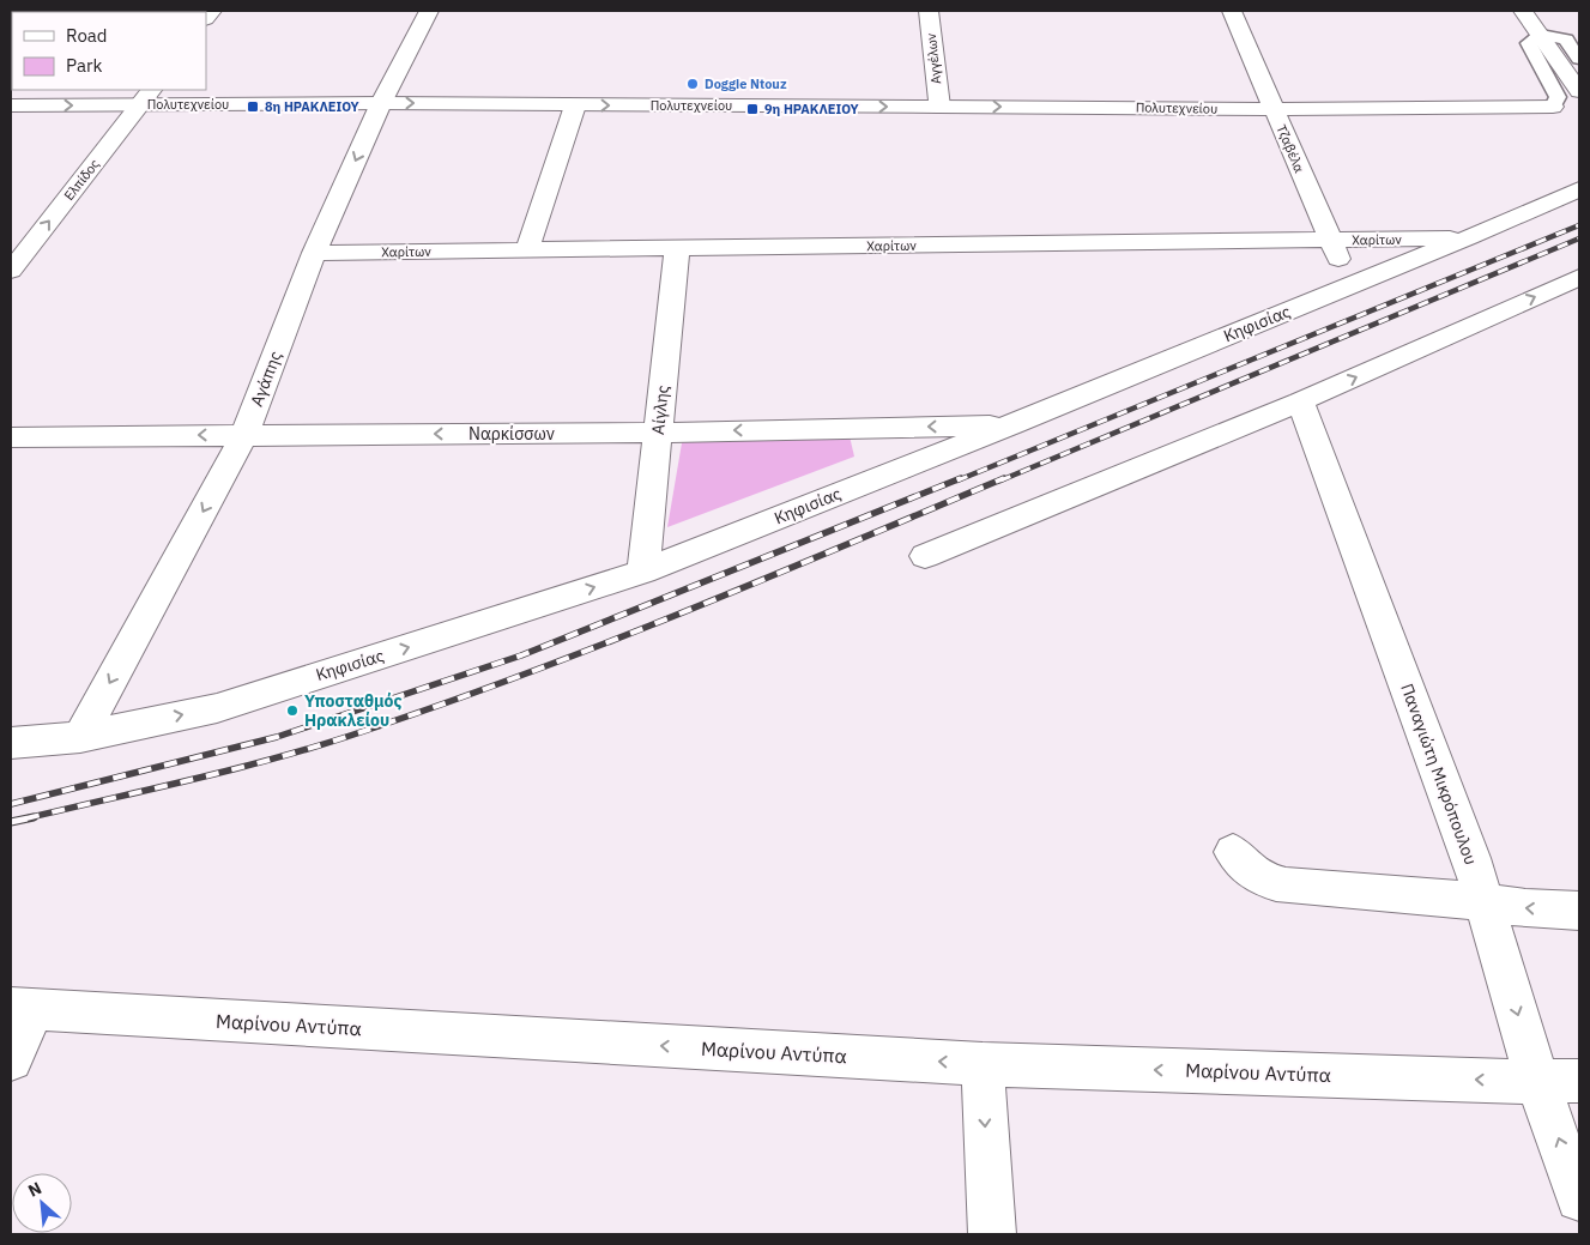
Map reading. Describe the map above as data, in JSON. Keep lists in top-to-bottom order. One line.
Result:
{"streets":{"street":["Αγγέλων","Πολυτεχνείου","Τζαβέλα","Ελπίδος","Χαρίτων","Κηφισίας","Αγάπης","Αίγλης","Ναρκίσσων","Παναγιώτη Μικρόπουλου","Μαρίνου Αντύπα"]},"crossings":[["Αγγέλων","Πολυτεχνείου"],["Πολυτεχνείου","Τζαβέλα"],["Πολυτεχνείου","Ελπίδος"],["Πολυτεχνείου","Αγάπης"],["Τζαβέλα","Χαρίτων"],["Τζαβέλα","Κηφισίας"],["Χαρίτων","Κηφισίας"],["Χαρίτων","Αγάπης"],["Χαρίτων","Αίγλης"],["Κηφισίας","Αγάπης"],["Κηφισίας","Αίγλης"],["Κηφισίας","Ναρκίσσων"],["Αγάπης","Ναρκίσσων"],["Αίγλης","Ναρκίσσων"]],"one_way":["Πολυτεχνείου","Ελπίδος","Κηφισίας","Αγάπης","Ναρκίσσων","Μαρίνου Αντύπα"],"places":{"other":["Doggie Ntouz","Υποσταθμός Ηρακλείου"],"transit":["8η ΗΡΑΚΛΕΙΟΥ","9η ΗΡΑΚΛΕΙΟΥ"]},"legend":["Road","Park"],"north":"top left"}
